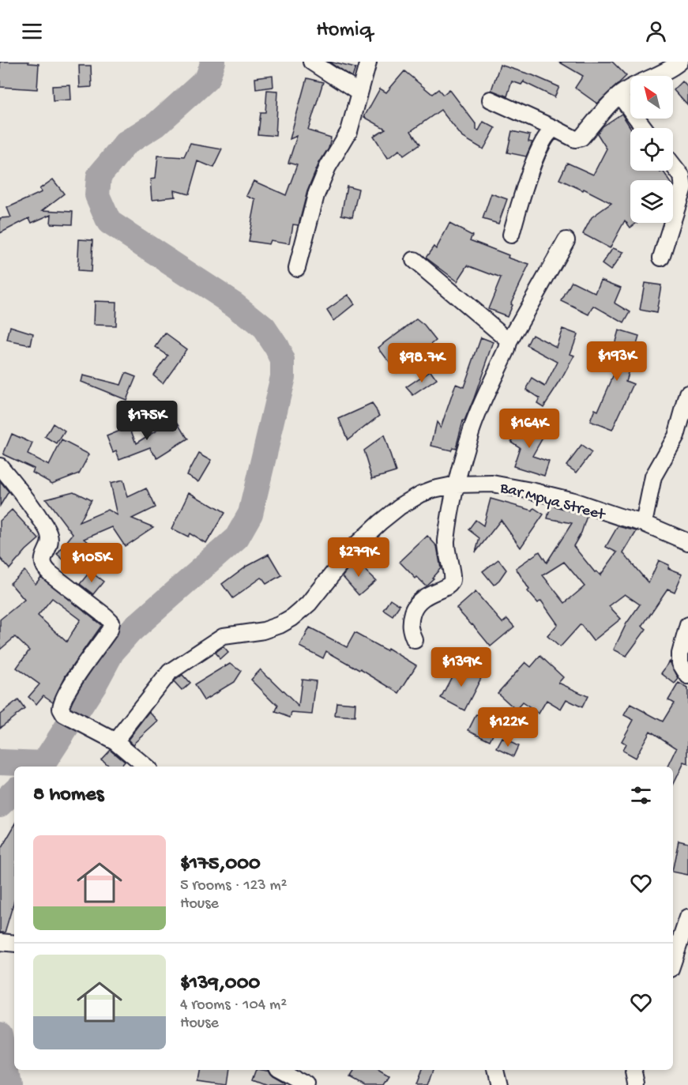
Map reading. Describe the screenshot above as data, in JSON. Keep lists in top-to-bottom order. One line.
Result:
{"streets":{"street":["Bar Mpya Street"]},"north":"top left","page":{"header":"Homiq","price":["$193K","$98.7K","$175K","$164K","$279K","$105K","$139K","$122K"],"heading":"8 homes","list":[{"name":"$175,000","note":"5 rooms · 123 m² · House"},{"name":"$139,000","note":"4 rooms · 104 m² · House"}]}}
